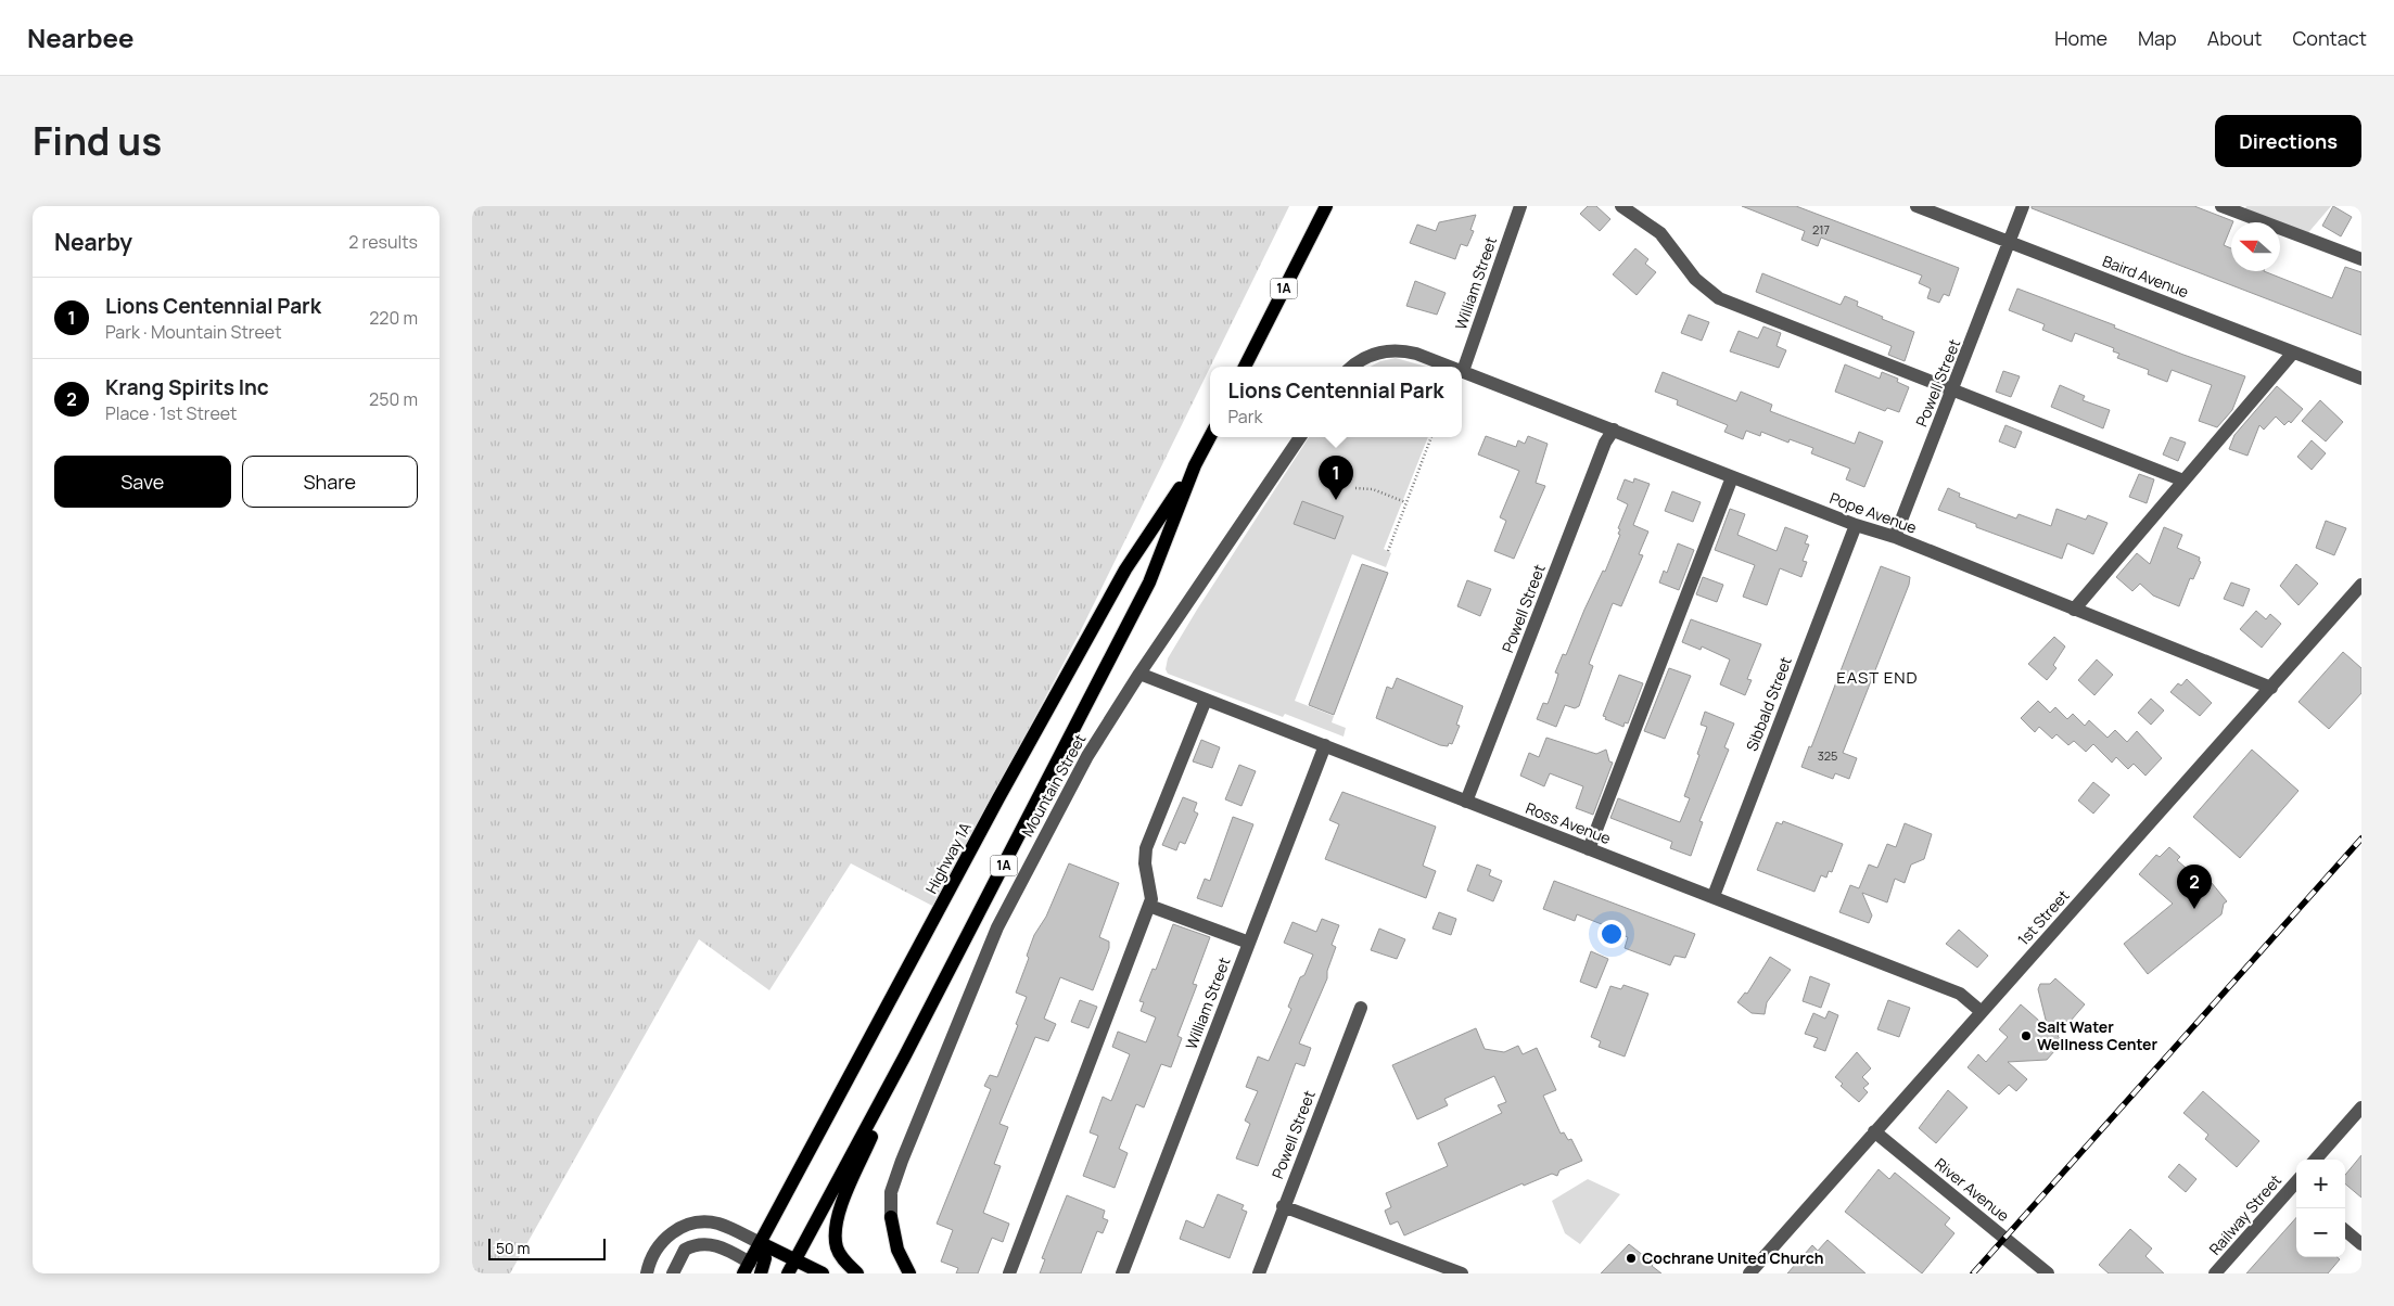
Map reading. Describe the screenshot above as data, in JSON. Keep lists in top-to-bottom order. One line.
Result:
{"streets":{"main road":["1A","Highway 1A"],"street":["Baird Avenue","William Street","Powell Street","Pope Avenue","Sibbald Street","Mountain Street","Ross Avenue","1st Street","River Avenue","Railway Street"]},"crossings":[["Baird Avenue","Powell Street"],["William Street","Pope Avenue"],["William Street","Ross Avenue"],["Powell Street","Pope Avenue"],["Powell Street","Ross Avenue"],["Pope Avenue","Sibbald Street"],["Pope Avenue","1st Street"],["Sibbald Street","Ross Avenue"],["Mountain Street","Ross Avenue"],["Ross Avenue","1st Street"],["1st Street","River Avenue"]],"districts":["EAST END"],"places":["Salt Water Wellness Center","Cochrane United Church"],"house_numbers":["217","325"],"scale_bar":"50 m","north":"left","page":{"header":"Nearbee","nav":["Home","Map","About","Contact"],"title":"Find us","buttons":["Directions",["Save","Share"]],"heading":["Nearby","2 results"],"list":[{"mark":"1","name":"Lions Centennial Park","note":"Park · Mountain Street","value":"220 m"},{"mark":"2","name":"Krang Spirits Inc","note":"Place · 1st Street","value":"250 m"}],"popup":["Lions Centennial Park","Park"],"pins":["1","2"],"map_buttons":["+","−"],"scale":"50 m"}}
